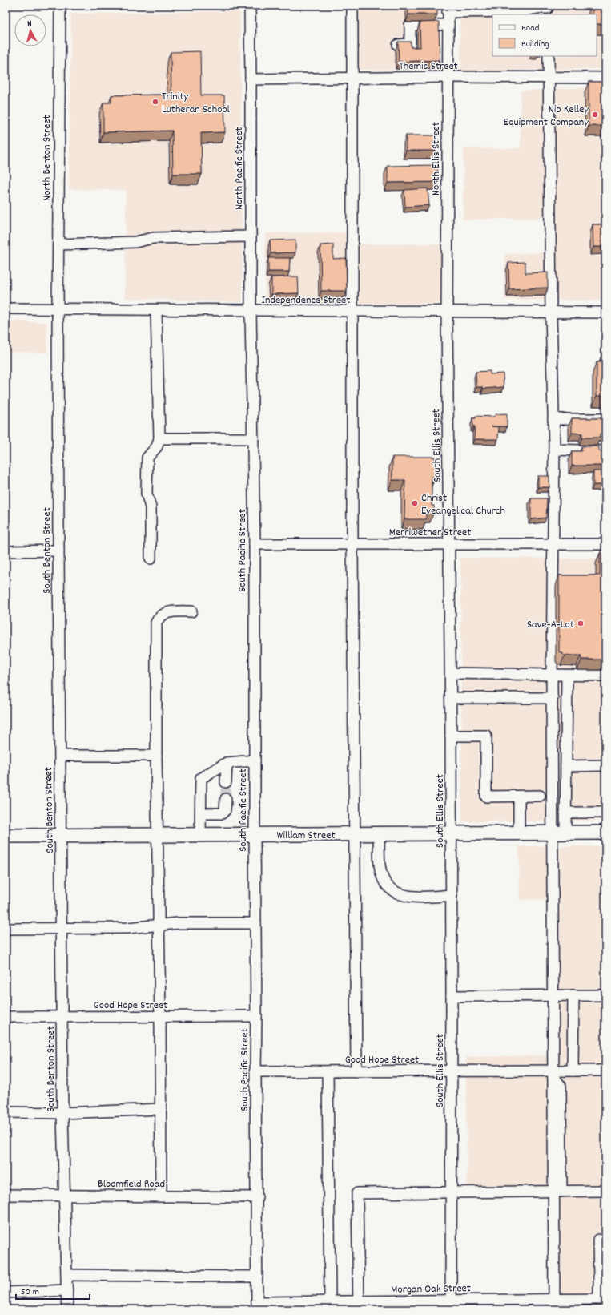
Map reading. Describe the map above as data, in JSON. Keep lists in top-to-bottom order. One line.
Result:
{"streets":{"main road":["William Street"],"street":["Themis Street","North Benton Street","North Ellis Street","North Pacific Street","Independence Street","South Ellis Street","Merriwether Street","South Benton Street","South Pacific Street","Good Hope Street","Bloomfield Road","Morgan Oak Street"]},"crossings":[["Themis Street","North Ellis Street"],["Themis Street","North Pacific Street"],["North Benton Street","Independence Street"],["North Benton Street","South Benton Street"],["North Ellis Street","Independence Street"],["North Ellis Street","South Ellis Street"],["North Pacific Street","Independence Street"],["North Pacific Street","South Pacific Street"],["Independence Street","South Ellis Street"],["Independence Street","South Benton Street"],["Independence Street","South Pacific Street"],["South Ellis Street","Merriwether Street"],["South Ellis Street","William Street"],["South Ellis Street","Good Hope Street"],["South Ellis Street","Morgan Oak Street"],["Merriwether Street","South Pacific Street"],["South Benton Street","William Street"],["South Benton Street","Good Hope Street"],["South Benton Street","Bloomfield Road"],["South Pacific Street","William Street"],["South Pacific Street","Good Hope Street"],["South Pacific Street","Bloomfield Road"],["South Pacific Street","Morgan Oak Street"]],"places":["Trinity Lutheran School","Nip Kelley Equipment Company","Christ Eveangelical Church","Save-A-Lot"],"legend":["Road","Building"],"scale_bar":"50 m","north":"top"}
